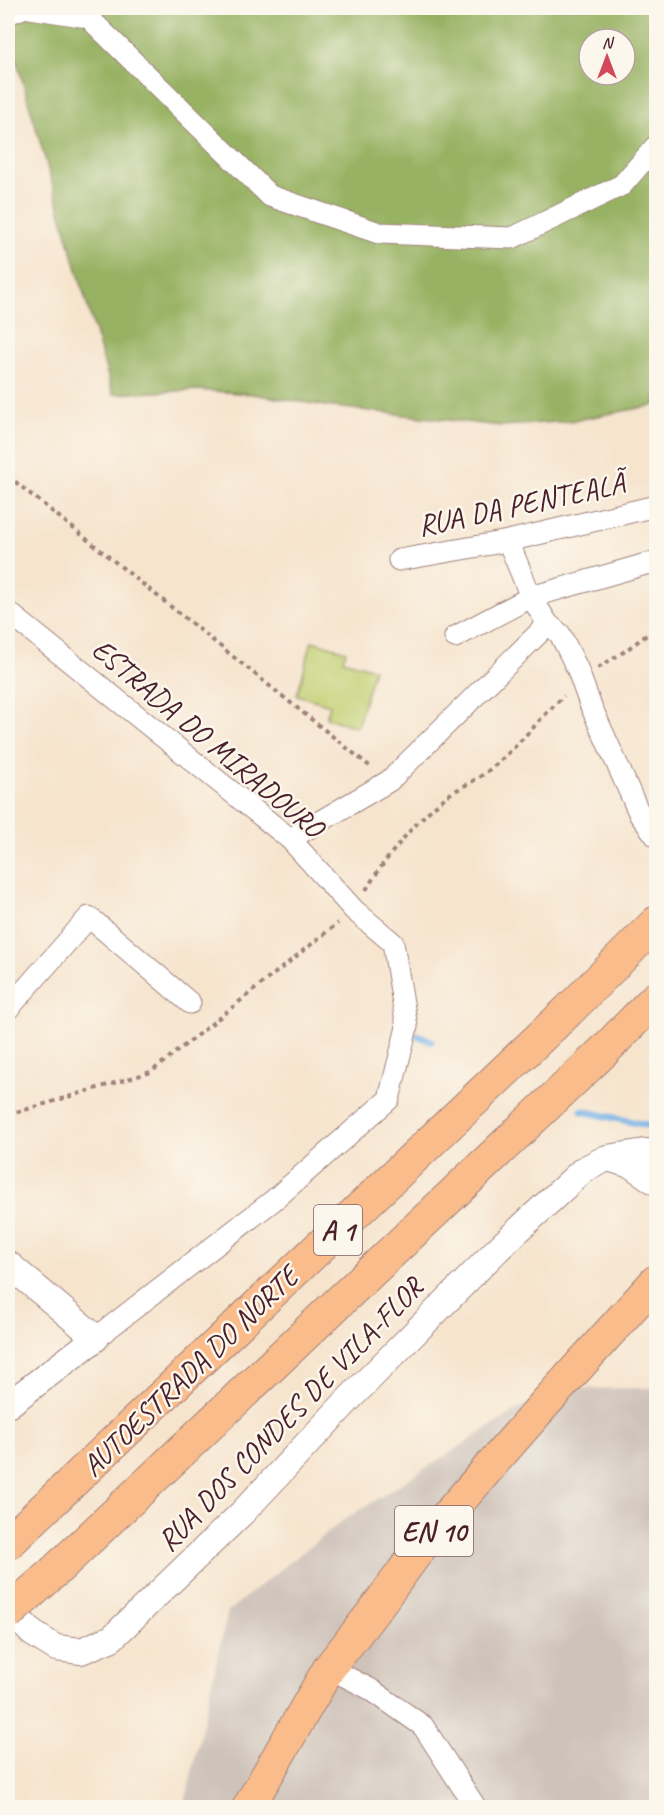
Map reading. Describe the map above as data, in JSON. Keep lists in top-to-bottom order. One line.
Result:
{"streets":{"highway":["A 1","AUTOESTRADA DO NORTE"],"main road":["EN 10"],"street":["RUA DA PENTEALÃ","ESTRADA DO MIRADOURO","RUA DOS CONDES DE VILA-FLOR"]},"north":"top"}
